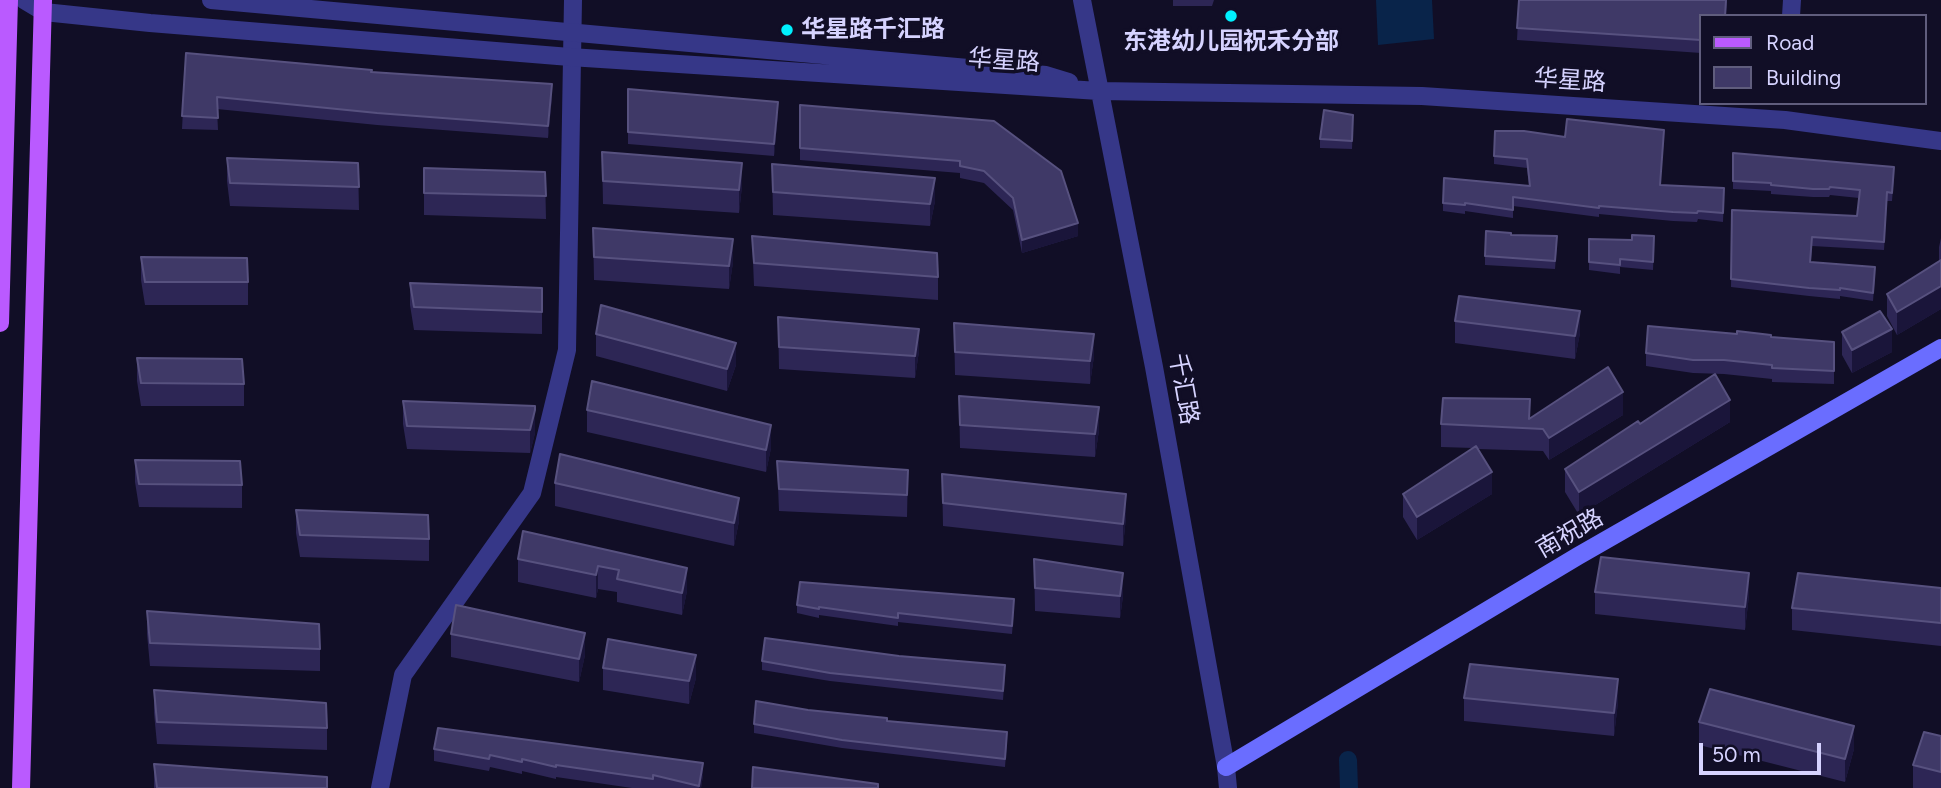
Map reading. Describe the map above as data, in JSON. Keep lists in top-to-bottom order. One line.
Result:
{"streets":{"main road":["南祝路"],"street":["华星路","千汇路"]},"crossings":[["华星路","千汇路"],["千汇路","南祝路"]],"places":["东港幼儿园祝禾分部","华星路千汇路"],"legend":["Road","Building"],"scale_bar":"50 m"}
